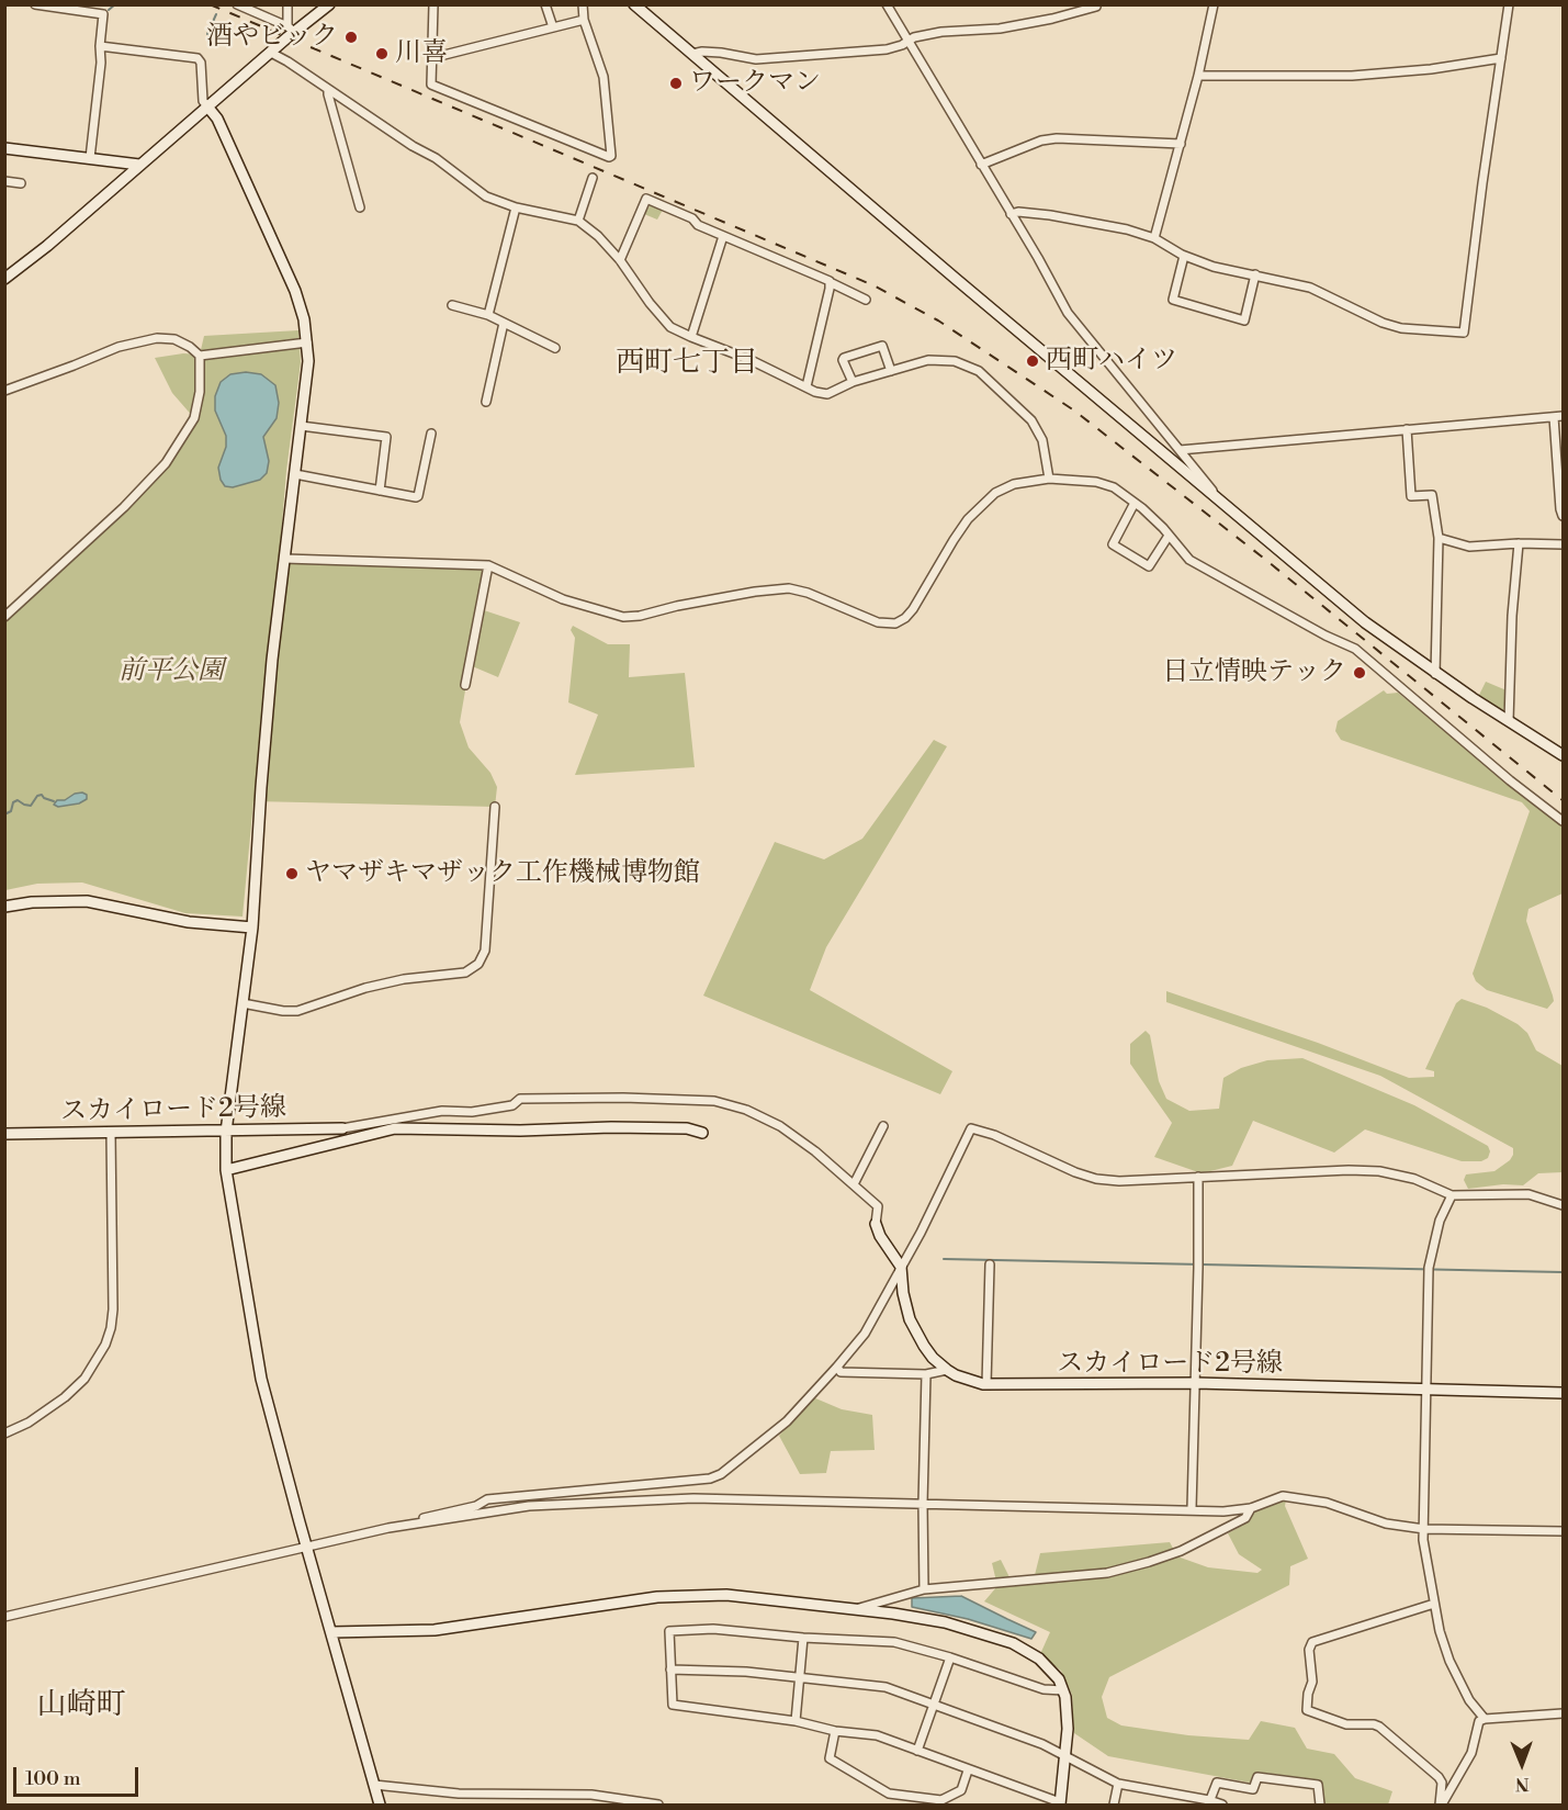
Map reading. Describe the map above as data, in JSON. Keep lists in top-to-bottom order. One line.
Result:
{"streets":{"street":["スカイロード2号線"]},"districts":["西町七丁目","山崎町"],"parks":["前平公園"],"places":["酒やビック","川喜","ワークマン","西町ハイツ","日立情映テック","ヤマザキマザック工作機械博物館"],"scale_bar":"100 m","north":"bottom"}
